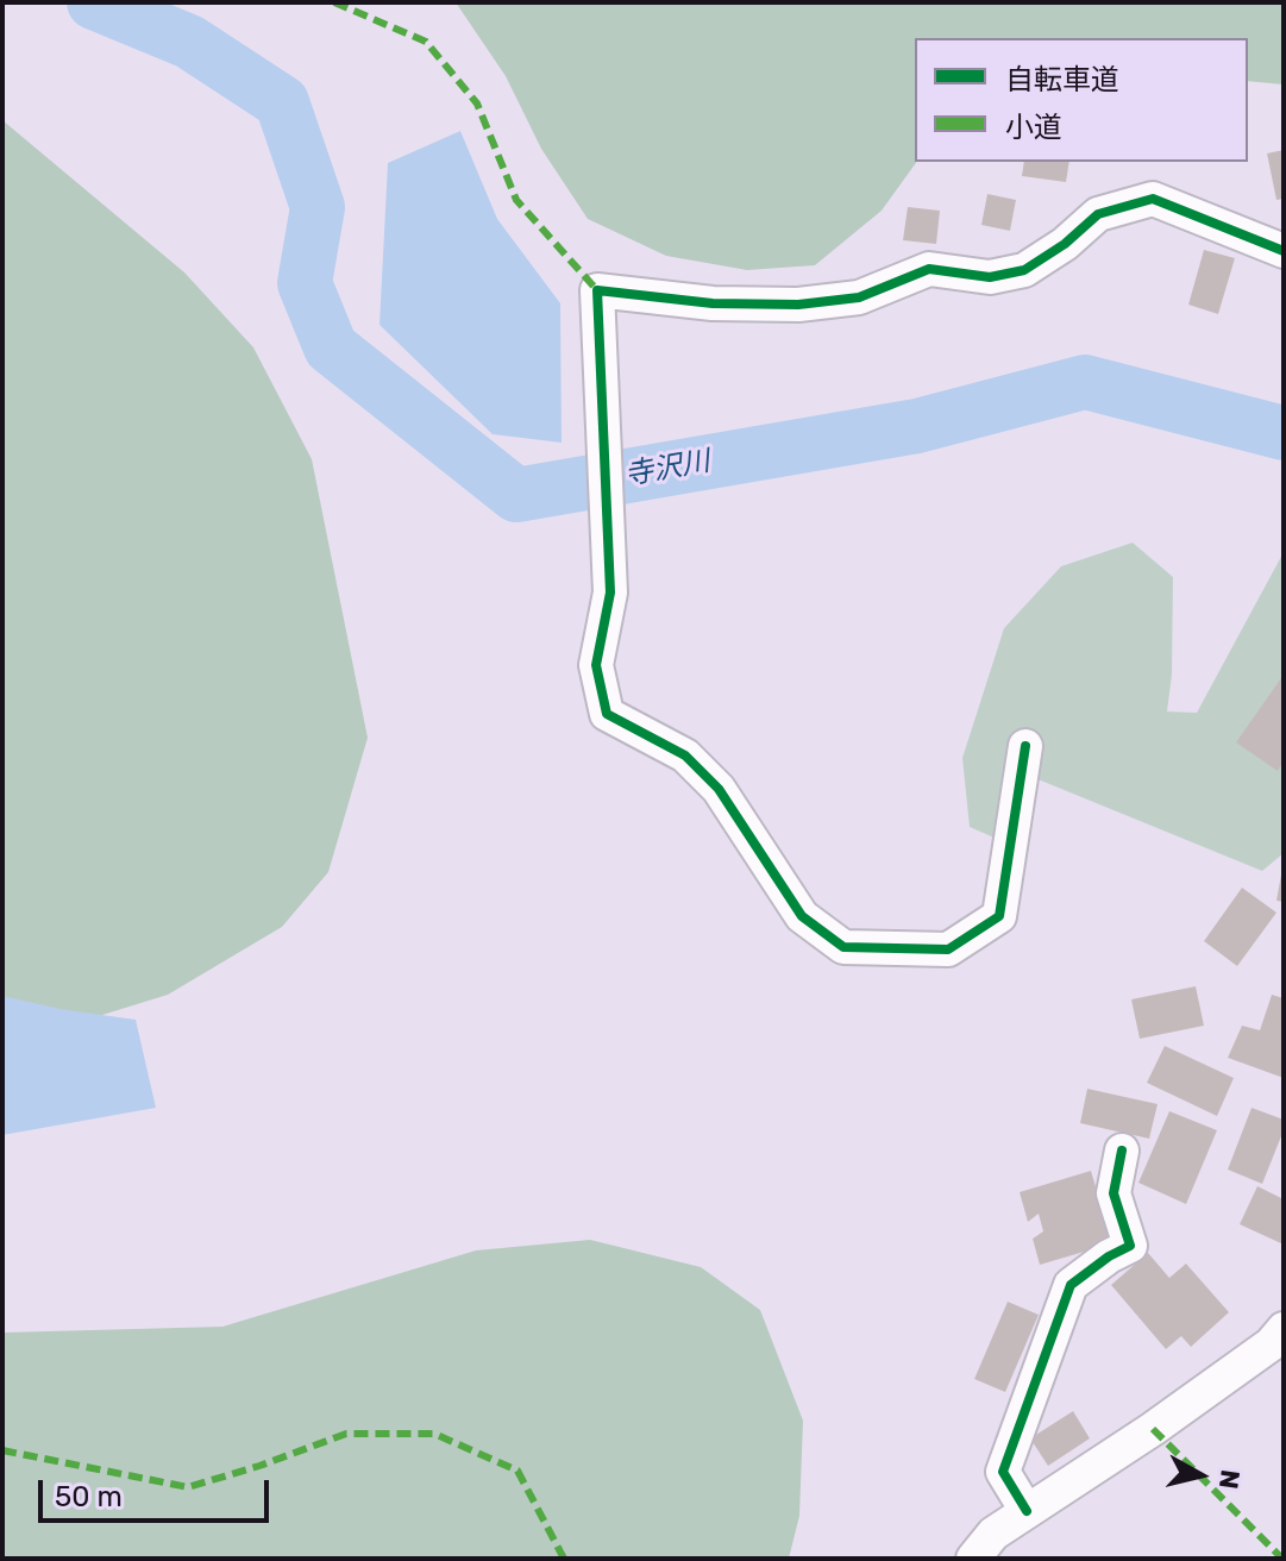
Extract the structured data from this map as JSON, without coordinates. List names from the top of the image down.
{
  "water": ["寺沢川"],
  "legend": ["自転車道", "小道"],
  "scale_bar": "50 m",
  "north": "right"
}
